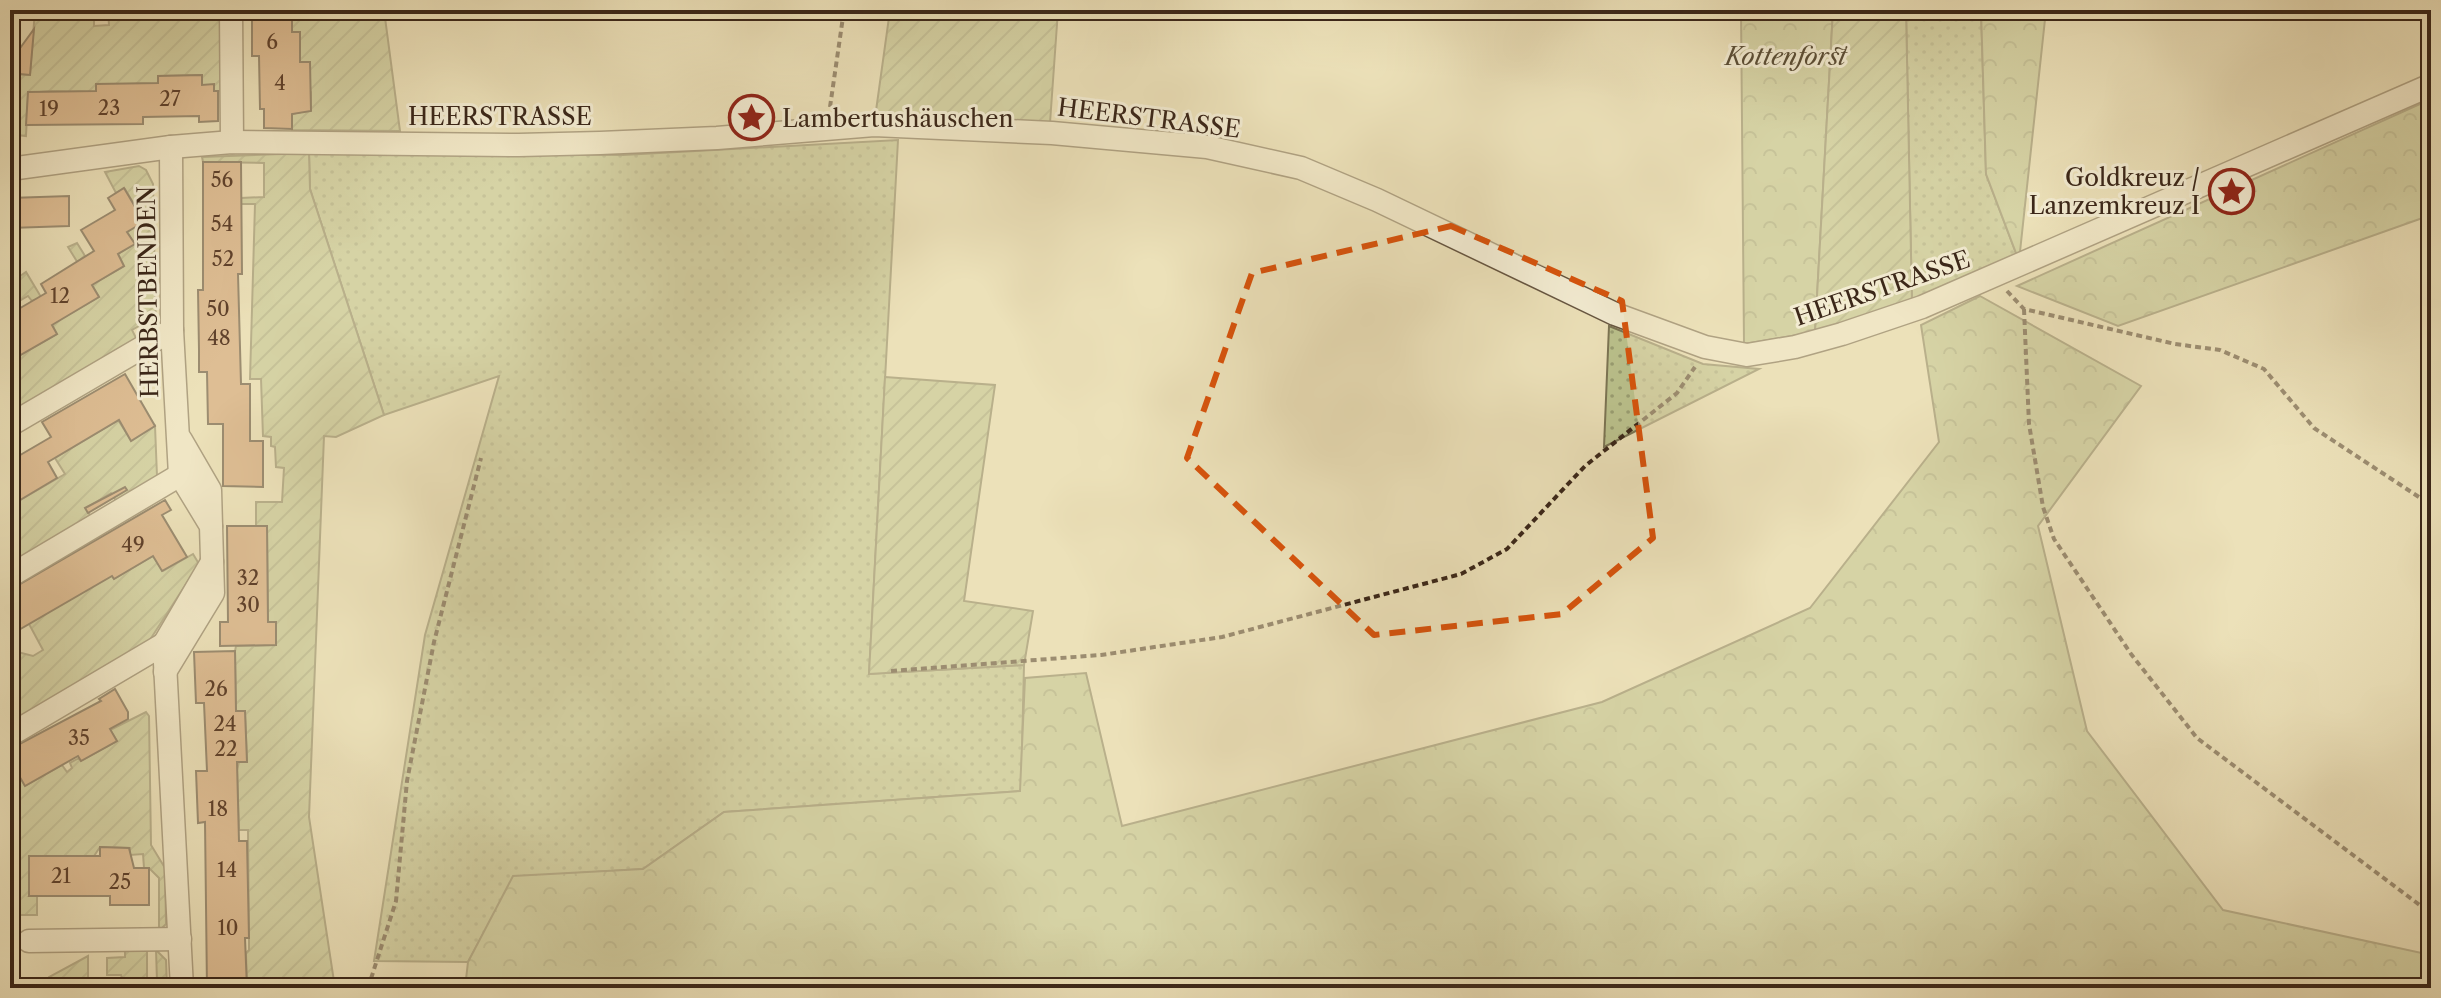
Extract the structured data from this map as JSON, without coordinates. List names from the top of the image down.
{
  "streets": {
    "street": ["HEERSTRASSE", "HERBSTBENDEN"]
  },
  "crossings": [
    ["HEERSTRASSE", "HERBSTBENDEN"]
  ],
  "parks": ["Kottenforst"],
  "places": {
    "place": ["Lambertushäuschen", "Goldkreuz / Lanzemkreuz I"]
  },
  "house_numbers": [
    "6",
    "4",
    "27",
    "23",
    "19",
    "56",
    "54",
    "52",
    "12",
    "50",
    "48",
    "49",
    "32",
    "30",
    "26",
    "24",
    "35",
    "22",
    "18",
    "14",
    "21",
    "25",
    "10"
  ]
}
